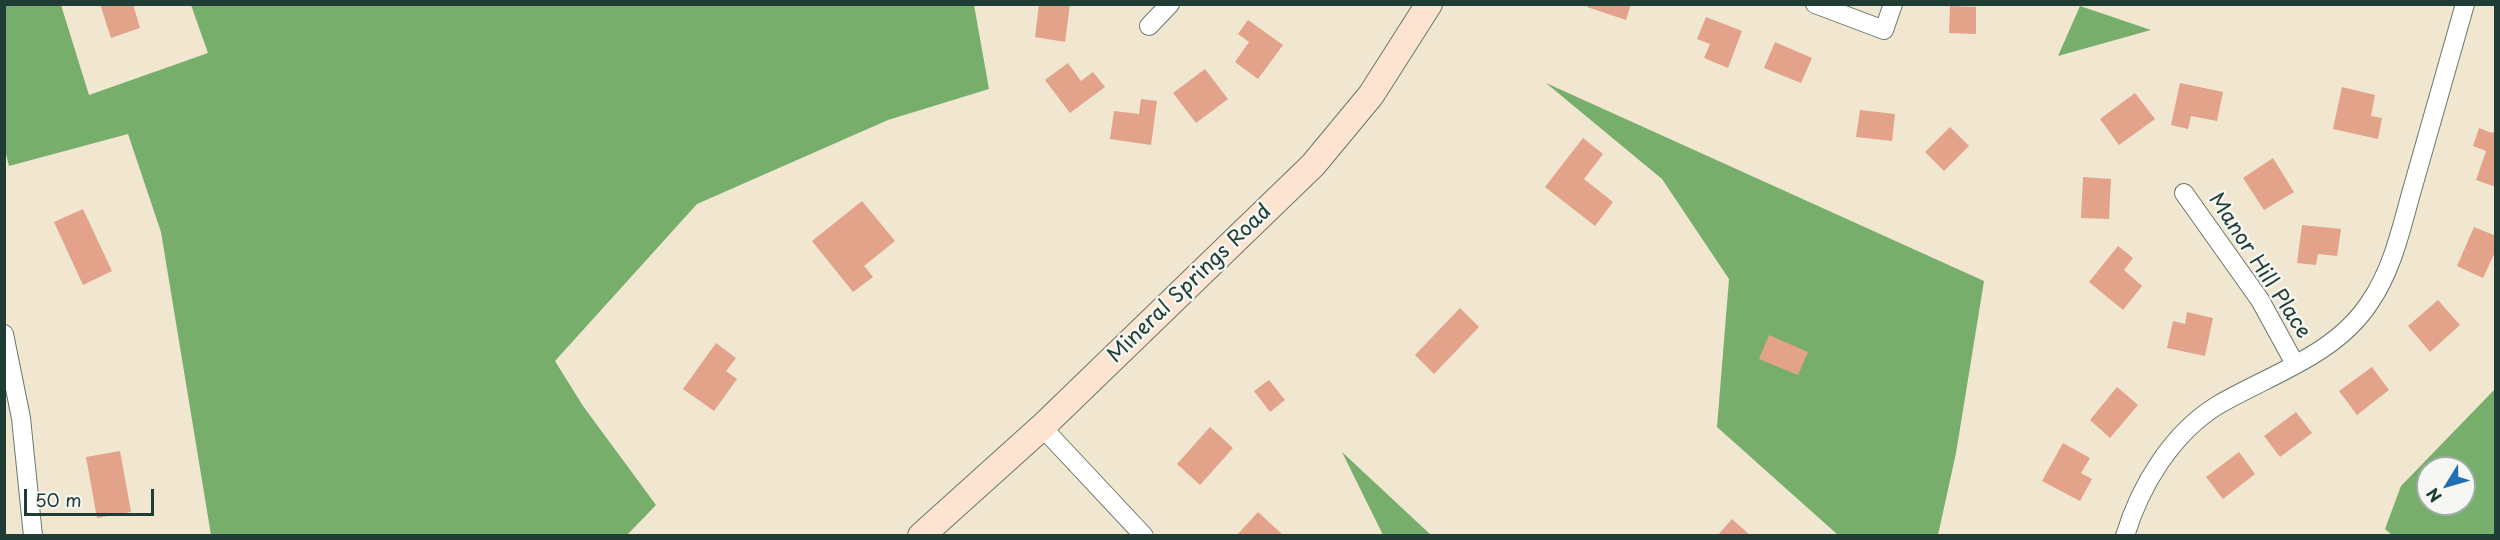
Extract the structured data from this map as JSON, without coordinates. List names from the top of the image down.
{
  "streets": {
    "street": ["Manor Hill Place", "Mineral Springs Road"]
  },
  "scale_bar": "50 m",
  "north": "bottom left"
}
